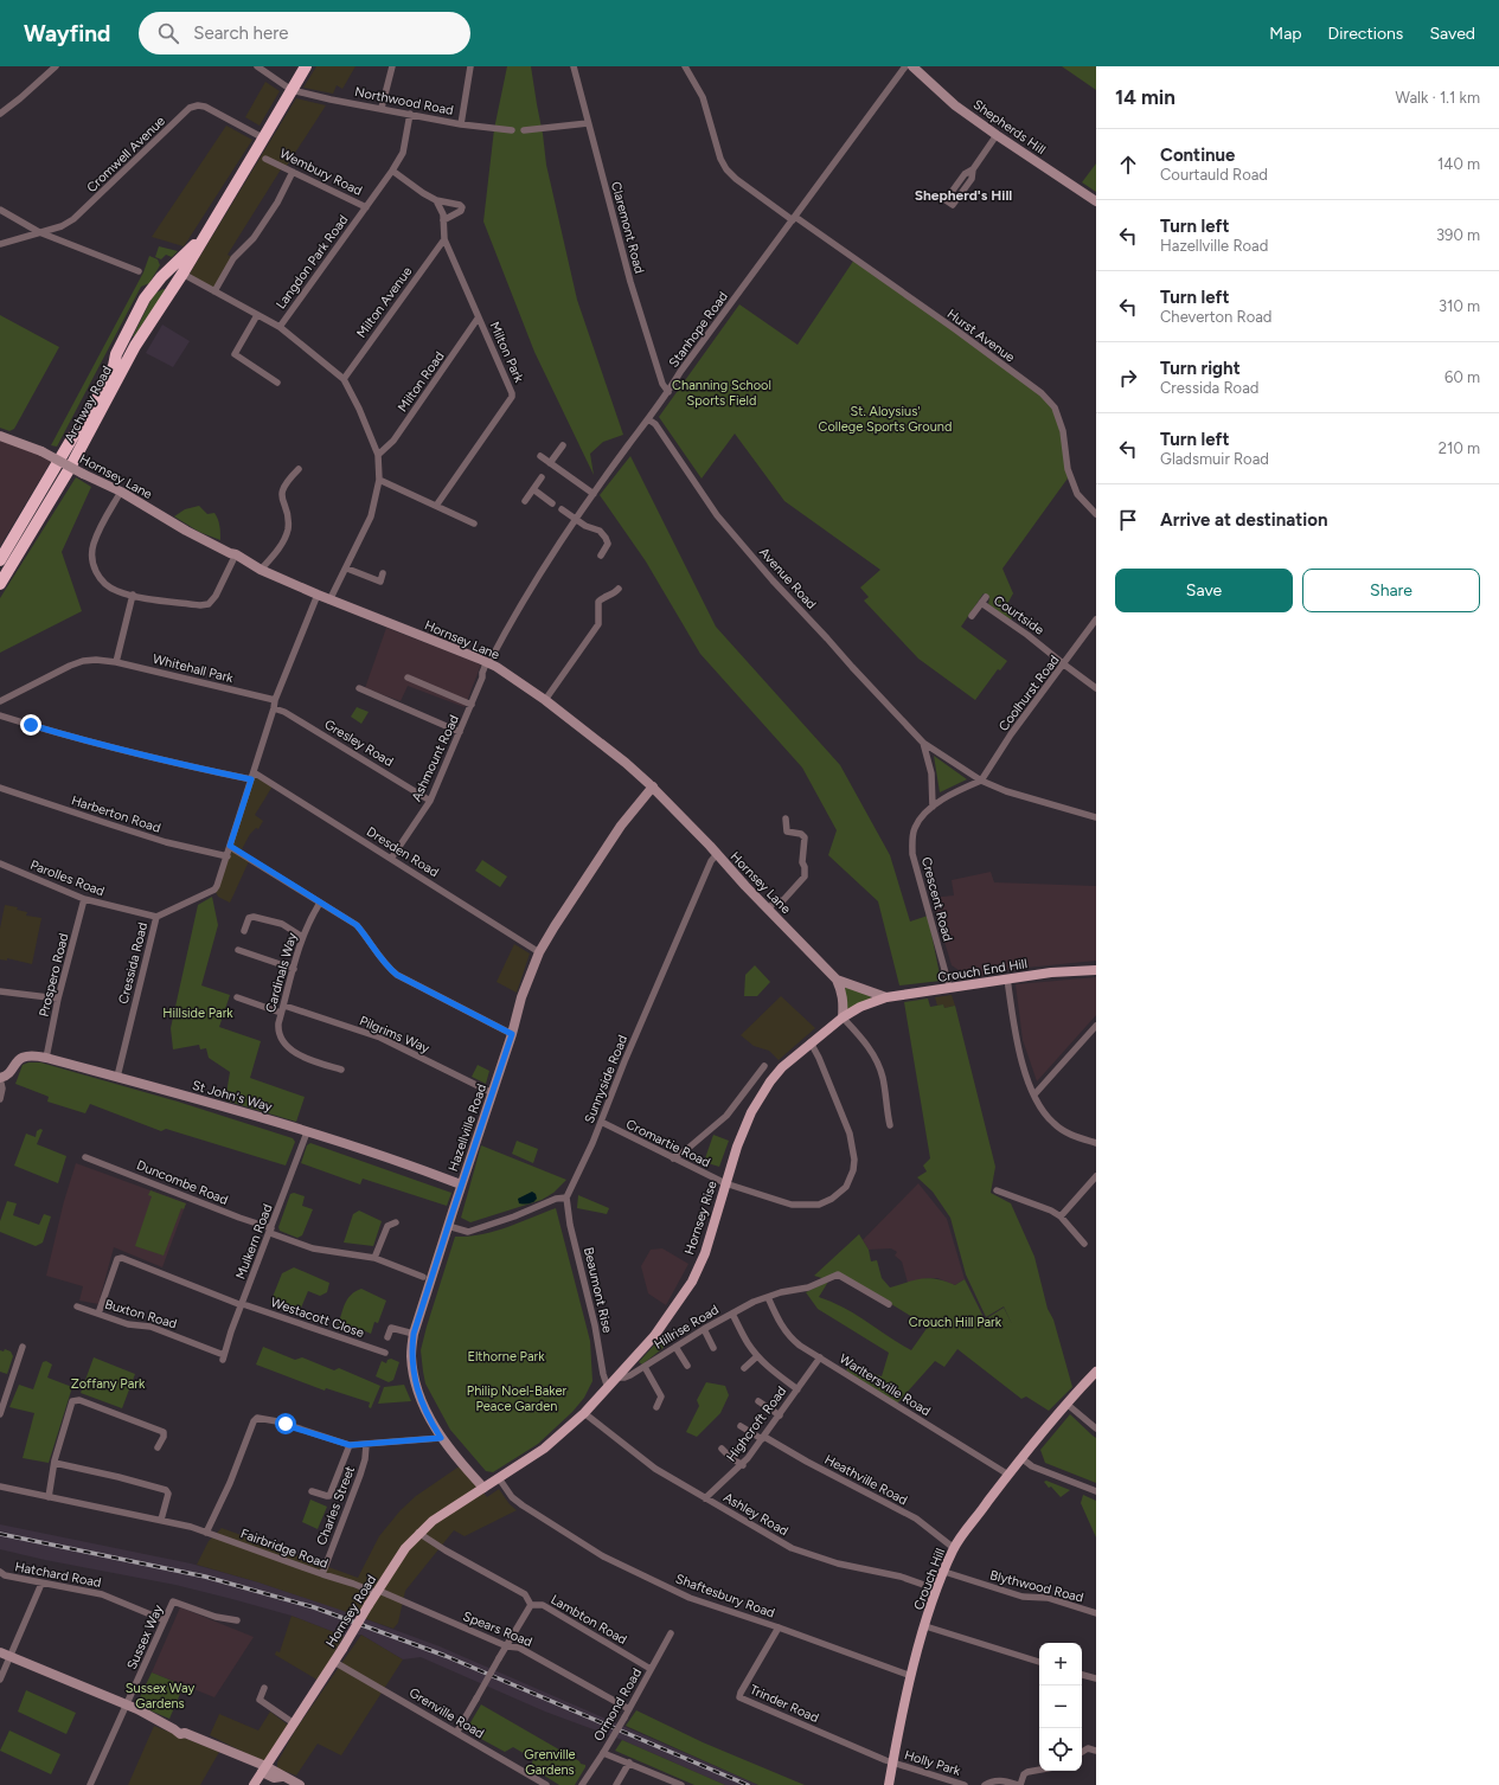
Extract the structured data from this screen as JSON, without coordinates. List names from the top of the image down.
{
  "streets": {
    "highway": ["Archway Road"],
    "main road": [
      "Crouch End Hill",
      "Hornsey Rise",
      "Crouch Hill",
      "Hornsey Road"
    ],
    "street": [
      "Northwood Road",
      "Shepherds Hill",
      "Cromwell Avenue",
      "Wembury Road",
      "Claremont Road",
      "Langdon Park Road",
      "Milton Avenue",
      "Stanhope Road",
      "Hurst Avenue",
      "Milton Park",
      "Milton Road",
      "Hornsey Lane",
      "Avenue Road",
      "Courtside",
      "Whitehall Park",
      "Coolhurst Road",
      "Gresley Road",
      "Ashmount Road",
      "Harberton Road",
      "Dresden Road",
      "Parolles Road",
      "Crescent Road",
      "Cressida Road",
      "Cardinals Way",
      "Prospero Road",
      "Pilgrims Way",
      "Sunnyside Road",
      "St John's Way",
      "Hazellville Road",
      "Cromartie Road",
      "Duncombe Road",
      "Mulkern Road",
      "Beaumont Rise",
      "Buxton Road",
      "Westacott Close",
      "Hillrise Road",
      "Warltersville Road",
      "Highcroft Road",
      "Heathville Road",
      "Charles Street",
      "Ashley Road",
      "Fairbridge Road",
      "Hatchard Road",
      "Blythwood Road",
      "Shaftesbury Road",
      "Lambton Road",
      "Spears Road",
      "Sussex Way",
      "Trinder Road",
      "Ormond Road",
      "Grenville Road",
      "Holly Park"
    ]
  },
  "crossings": [
    ["Northwood Road", "Langdon Park Road"],
    ["Northwood Road", "Archway Road"],
    ["Cromwell Avenue", "Archway Road"],
    ["Wembury Road", "Langdon Park Road"],
    ["Claremont Road", "Stanhope Road"],
    ["Langdon Park Road", "Archway Road"],
    ["Milton Avenue", "Milton Park"],
    ["Stanhope Road", "Hurst Avenue"],
    ["Stanhope Road", "Hornsey Lane"],
    ["Stanhope Road", "Avenue Road"],
    ["Stanhope Road", "Ashmount Road"],
    ["Milton Park", "Milton Road"],
    ["Hornsey Lane", "Ashmount Road"],
    ["Hornsey Lane", "Crouch End Hill"],
    ["Hornsey Lane", "Sunnyside Road"],
    ["Hornsey Lane", "Hazellville Road"],
    ["Hornsey Lane", "Hornsey Rise"],
    ["Avenue Road", "Coolhurst Road"],
    ["Avenue Road", "Crescent Road"],
    ["Courtside", "Coolhurst Road"],
    ["Whitehall Park", "Cressida Road"],
    ["Coolhurst Road", "Crescent Road"],
    ["Gresley Road", "Ashmount Road"],
    ["Gresley Road", "Cressida Road"],
    ["Ashmount Road", "Dresden Road"],
    ["Harberton Road", "Cressida Road"],
    ["Dresden Road", "Cressida Road"],
    ["Dresden Road", "Hazellville Road"],
    ["Parolles Road", "Cressida Road"],
    ["Parolles Road", "Prospero Road"],
    ["Cressida Road", "St John's Way"],
    ["Crouch End Hill", "Hornsey Rise"],
    ["Cardinals Way", "Pilgrims Way"],
    ["Prospero Road", "St John's Way"],
    ["Pilgrims Way", "Hazellville Road"],
    ["Sunnyside Road", "Cromartie Road"],
    ["Sunnyside Road", "Beaumont Rise"],
    ["St John's Way", "Hazellville Road"],
    ["St John's Way", "Mulkern Road"],
    ["Hazellville Road", "Hornsey Road"],
    ["Cromartie Road", "Hornsey Rise"],
    ["Duncombe Road", "Mulkern Road"],
    ["Hornsey Rise", "Beaumont Rise"],
    ["Hornsey Rise", "Hillrise Road"],
    ["Hornsey Rise", "Ashley Road"],
    ["Hornsey Rise", "Shaftesbury Road"],
    ["Hornsey Rise", "Hornsey Road"],
    ["Mulkern Road", "Buxton Road"],
    ["Mulkern Road", "Westacott Close"],
    ["Buxton Road", "Westacott Close"],
    ["Hillrise Road", "Warltersville Road"],
    ["Warltersville Road", "Highcroft Road"],
    ["Warltersville Road", "Crouch Hill"],
    ["Highcroft Road", "Heathville Road"],
    ["Highcroft Road", "Ashley Road"],
    ["Heathville Road", "Crouch Hill"],
    ["Charles Street", "Fairbridge Road"],
    ["Ashley Road", "Crouch Hill"],
    ["Fairbridge Road", "Hornsey Road"],
    ["Fairbridge Road", "Spears Road"],
    ["Hatchard Road", "Sussex Way"],
    ["Crouch Hill", "Blythwood Road"],
    ["Crouch Hill", "Shaftesbury Road"],
    ["Crouch Hill", "Trinder Road"],
    ["Crouch Hill", "Holly Park"],
    ["Shaftesbury Road", "Hornsey Road"],
    ["Shaftesbury Road", "Trinder Road"],
    ["Hornsey Road", "Lambton Road"],
    ["Hornsey Road", "Spears Road"],
    ["Hornsey Road", "Grenville Road"],
    ["Lambton Road", "Ormond Road"],
    ["Spears Road", "Ormond Road"],
    ["Trinder Road", "Holly Park"]
  ],
  "districts": ["Shepherd's Hill"],
  "parks": [
    "Channing School Sports Field",
    "St. Aloysius' College Sports Ground",
    "Hillside Park",
    "Crouch Hill Park",
    "Elthorne Park",
    "Zoffany Park",
    "Philip Noel-Baker Peace Garden",
    "Sussex Way Gardens",
    "Grenville Gardens"
  ],
  "page": {
    "header": "Wayfind",
    "search": "Search here",
    "nav": ["Map", "Directions", "Saved"],
    "heading": ["14 min", "Walk · 1.1 km"],
    "list": [
      ["Continue", "Courtauld Road", "140 m"],
      ["Turn left", "Hazellville Road", "390 m"],
      ["Turn left", "Cheverton Road", "310 m"],
      ["Turn right", "Cressida Road", "60 m"],
      ["Turn left", "Gladsmuir Road", "210 m"],
      "Arrive at destination"
    ],
    "buttons": ["Save", "Share"],
    "map_buttons": ["+", "−"]
  }
}
